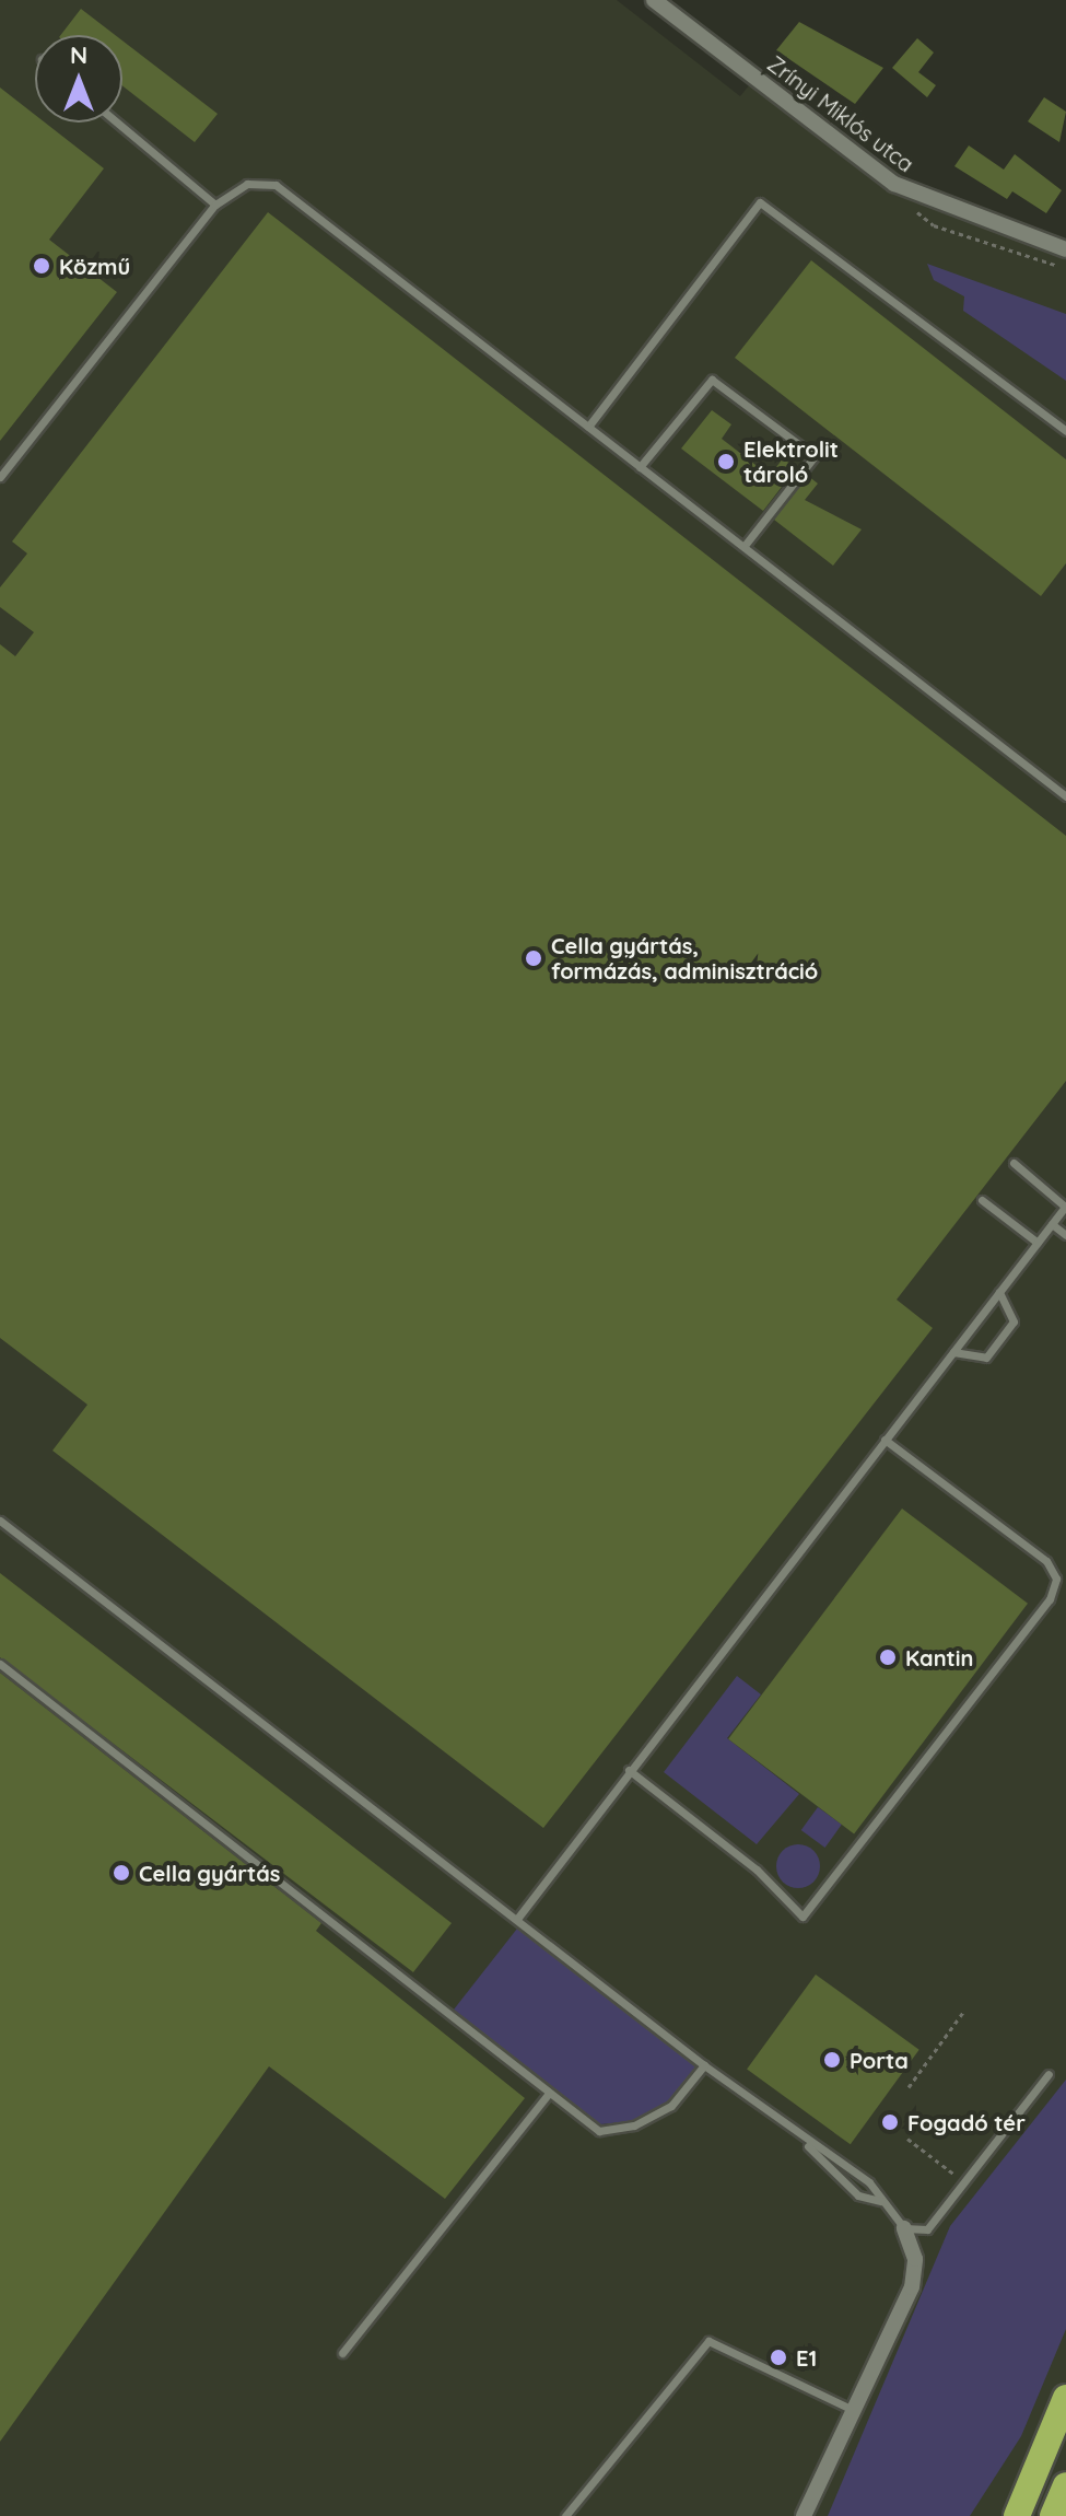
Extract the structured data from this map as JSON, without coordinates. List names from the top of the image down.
{
  "streets": {
    "street": ["Zrínyi Miklós utca"]
  },
  "places": [
    "Közmű",
    "Elektrolit tároló",
    "Cella gyártás, formázás, adminisztráció",
    "Kantin",
    "Cella gyártás",
    "Porta",
    "Fogadó tér",
    "E1"
  ],
  "north": "top"
}
